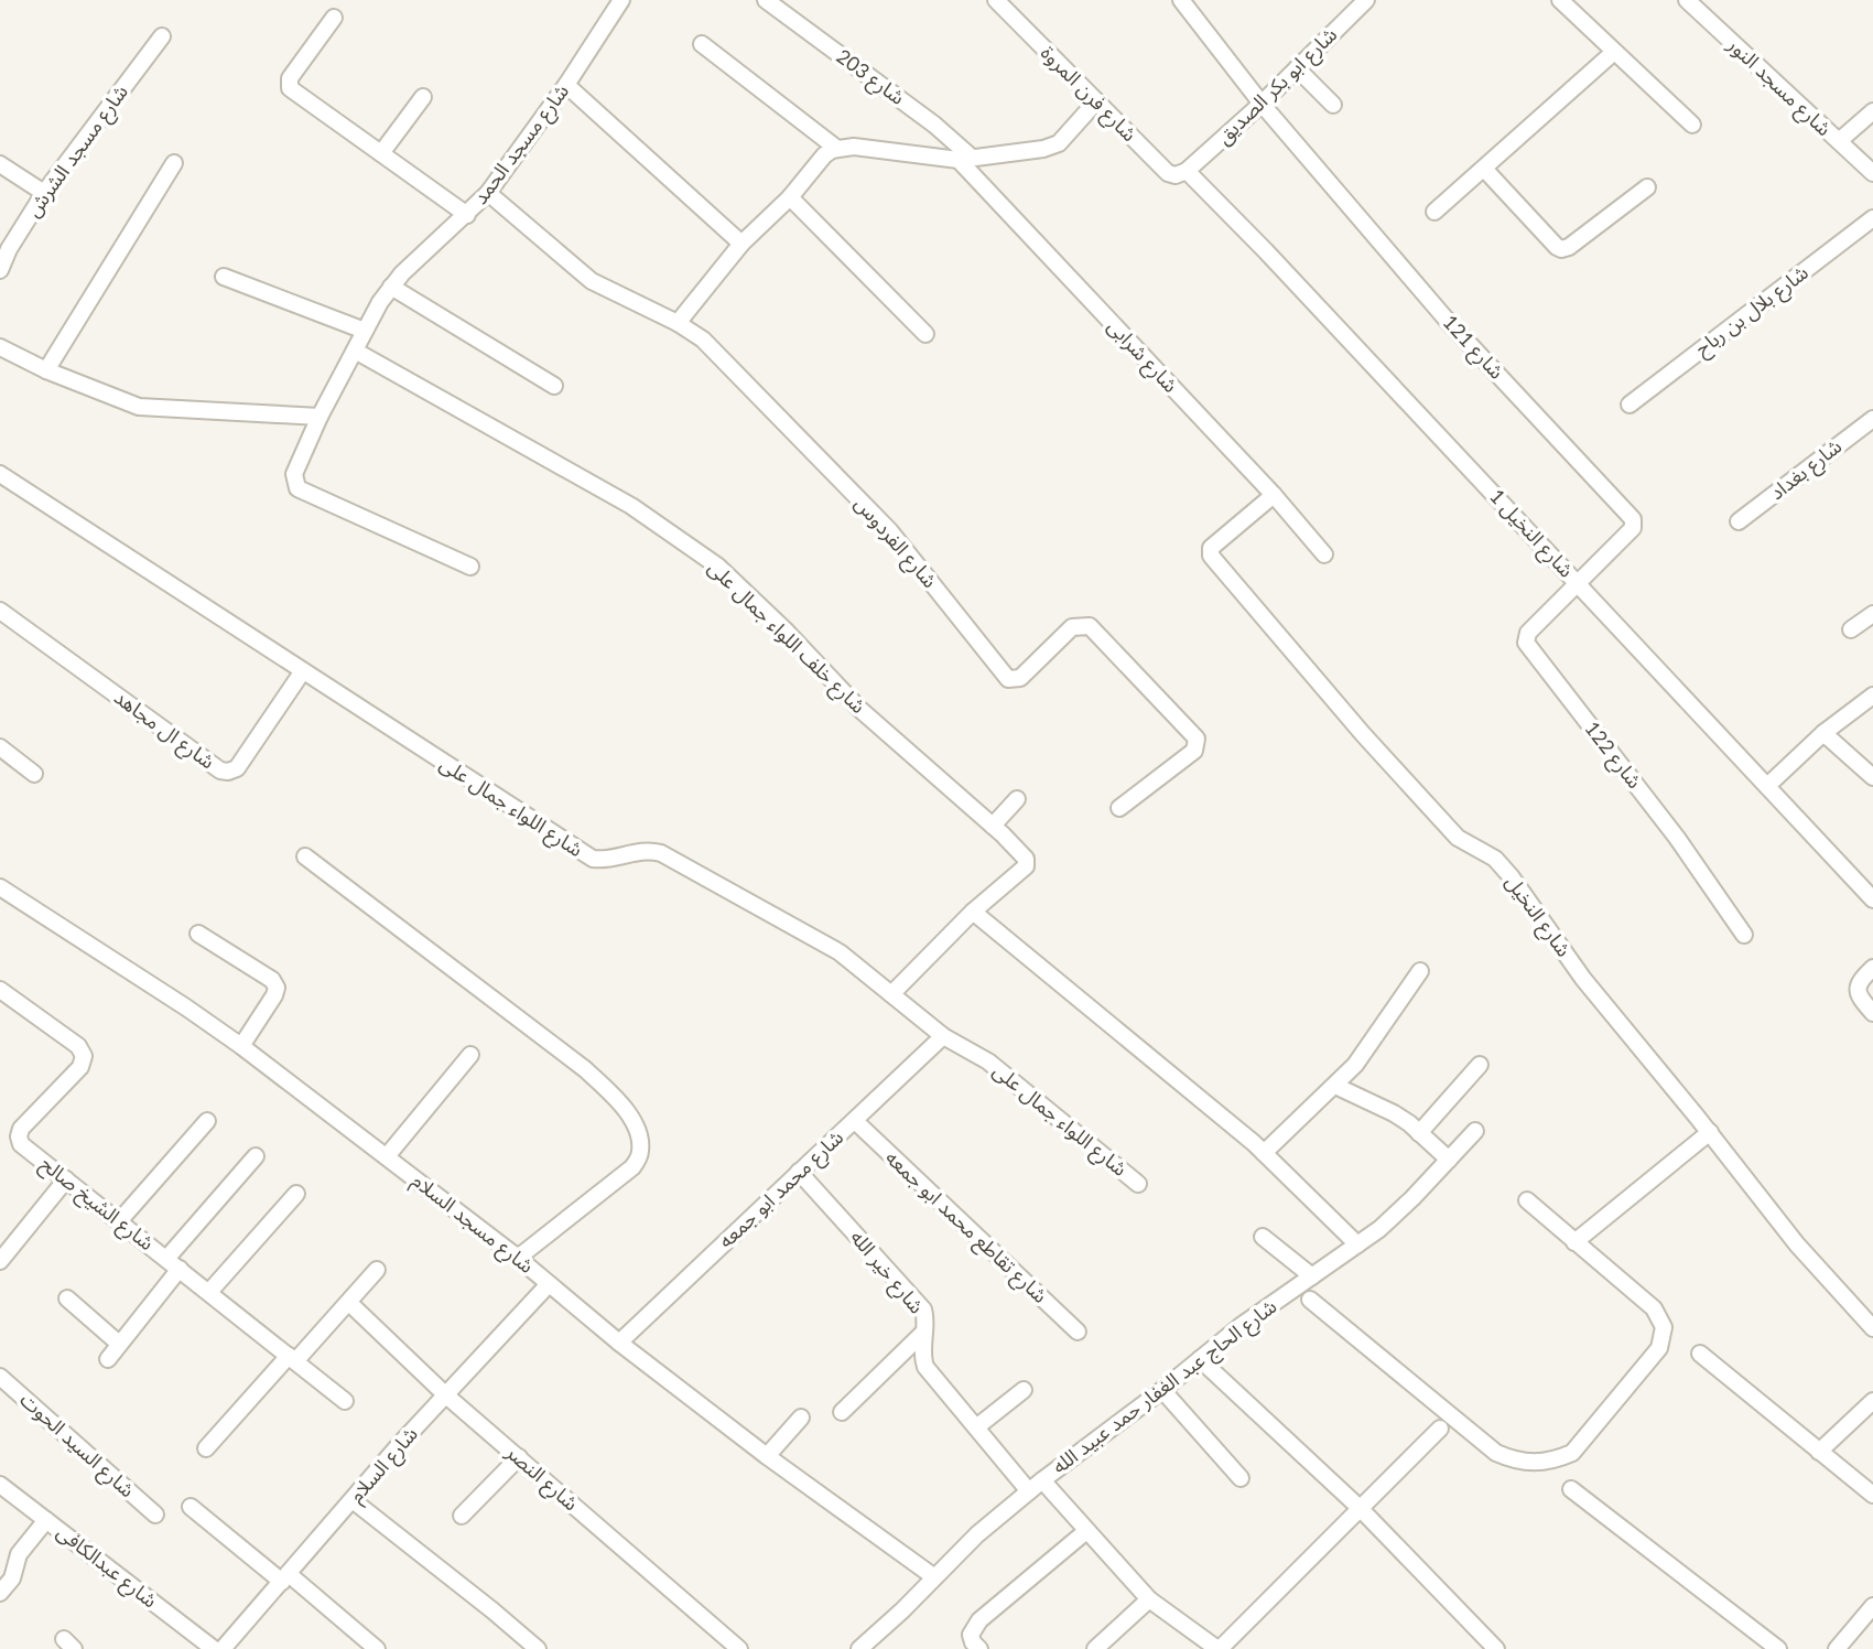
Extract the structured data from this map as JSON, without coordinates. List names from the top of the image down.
{
  "streets": {
    "street": [
      "شارع 203",
      "شارع ابو بكر الصديق",
      "شارع مسجد النور",
      "شارع فرن المروة",
      "شارع مسجد الحمد",
      "شارع مسجد الشرش",
      "شارع بلال بن رباح",
      "شارع 121",
      "شارع شرابى",
      "شارع بغداد",
      "شارع النخيل 1",
      "شارع الفردوس",
      "شارع خلف اللواء جمال على",
      "شارع ال مجاهد",
      "شارع 122",
      "شارع اللواء جمال على",
      "شارع النخيل",
      "شارع محمد ابو جمعه",
      "شارع الشيخ صالح",
      "شارع مسجد السلام",
      "شارع تقاطع محمد ابو جمعه",
      "شارع خير الله",
      "شارع الحاج عبد الغفار حمد عبيد الله",
      "شارع السيد الحوت",
      "شارع السلام",
      "شارع النصر",
      "شارع عبدالكافى"
    ]
  },
  "crossings": [
    ["شارع 203", "شارع شرابى"],
    ["شارع ابو بكر الصديق", "شارع فرن المروة"],
    ["شارع ابو بكر الصديق", "شارع 121"],
    ["شارع ابو بكر الصديق", "شارع النخيل 1"],
    ["شارع فرن المروة", "شارع النخيل 1"],
    ["شارع مسجد الحمد", "شارع الفردوس"],
    ["شارع مسجد الحمد", "شارع خلف اللواء جمال على"],
    ["شارع 121", "شارع النخيل 1"],
    ["شارع 121", "شارع 122"],
    ["شارع شرابى", "شارع النخيل"],
    ["شارع النخيل 1", "شارع 122"],
    ["شارع خلف اللواء جمال على", "شارع اللواء جمال على"],
    ["شارع ال مجاهد", "شارع اللواء جمال على"],
    ["شارع اللواء جمال على", "شارع محمد ابو جمعه"],
    ["شارع محمد ابو جمعه", "شارع مسجد السلام"],
    ["شارع محمد ابو جمعه", "شارع تقاطع محمد ابو جمعه"],
    ["شارع محمد ابو جمعه", "شارع خير الله"],
    ["شارع مسجد السلام", "شارع الحاج عبد الغفار حمد عبيد الله"],
    ["شارع مسجد السلام", "شارع السلام"],
    ["شارع خير الله", "شارع الحاج عبد الغفار حمد عبيد الله"],
    ["شارع السلام", "شارع النصر"]
  ]
}
